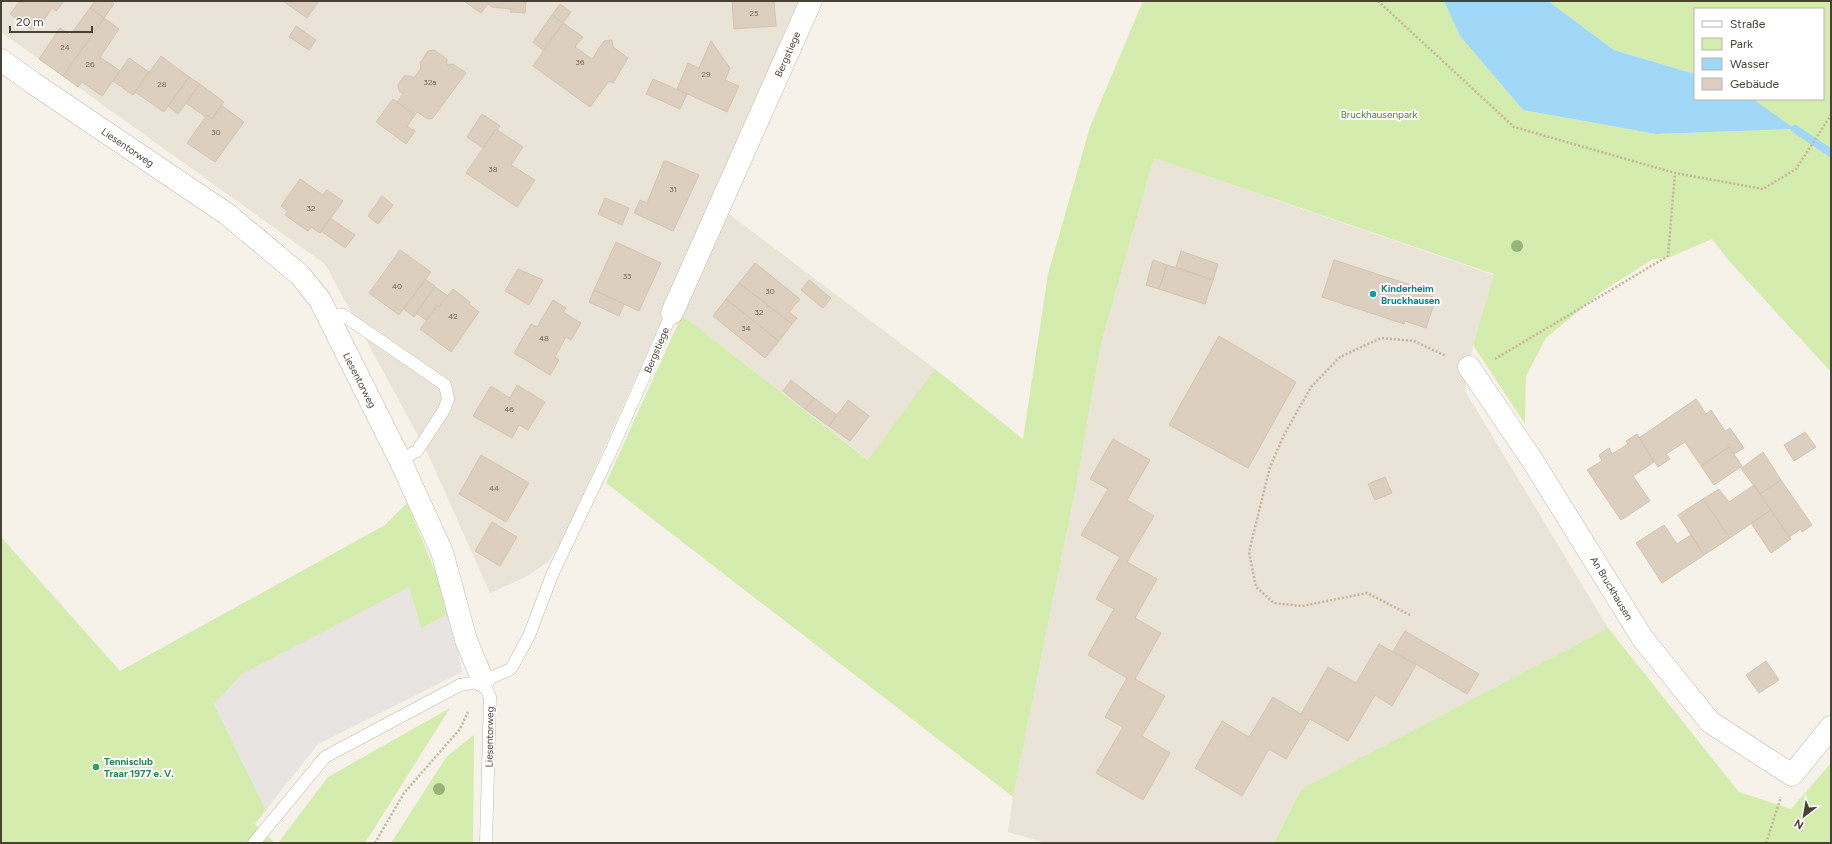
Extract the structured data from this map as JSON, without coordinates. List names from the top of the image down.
{
  "streets": {
    "street": ["Bergstiege", "Liesentorweg", "An Bruckhausen"]
  },
  "crossings": [
    ["Bergstiege", "Liesentorweg"]
  ],
  "parks": ["Bruckhausenpark"],
  "places": ["Kinderheim Bruckhausen", "Tennisclub Traar 1977 e. V."],
  "house_numbers": [
    "25",
    "24",
    "36",
    "26",
    "29",
    "32a",
    "28",
    "30",
    "38",
    "31",
    "32",
    "33",
    "40",
    "30",
    "32",
    "42",
    "34",
    "48",
    "46",
    "44"
  ],
  "legend": [
    "Straße",
    "Park",
    "Wasser",
    "Gebäude"
  ],
  "scale_bar": "20 m",
  "north": "bottom left"
}
